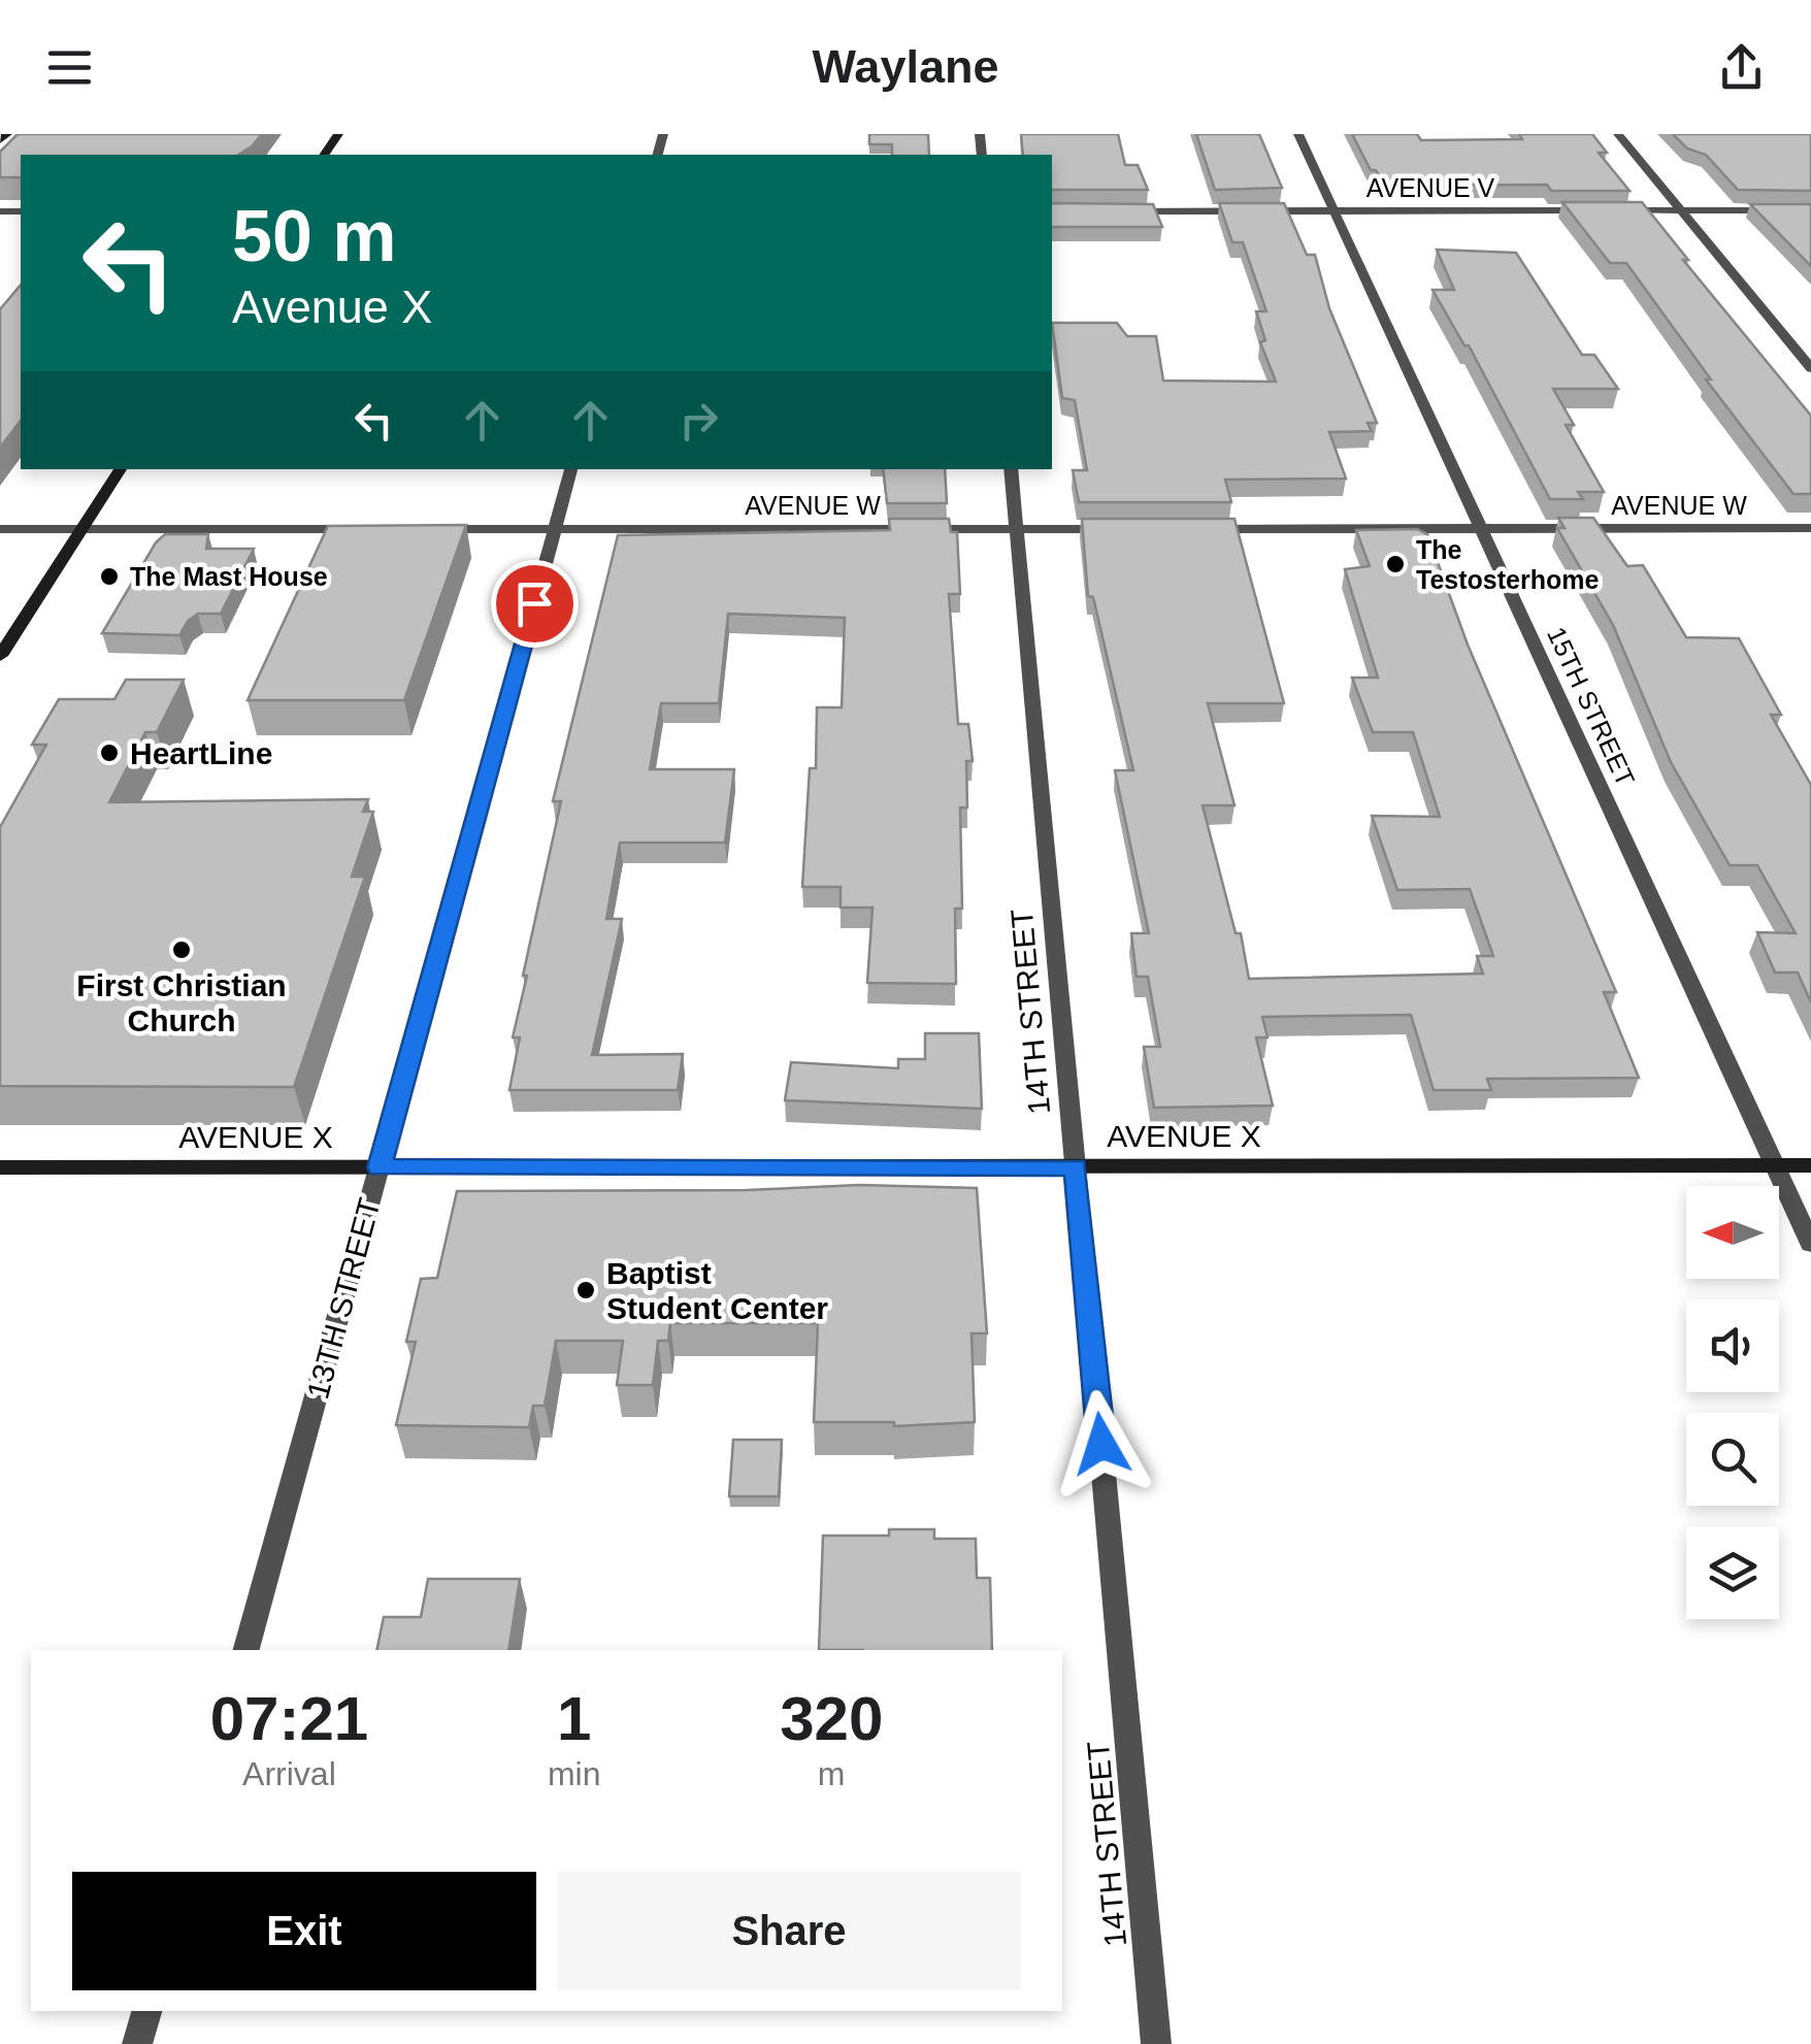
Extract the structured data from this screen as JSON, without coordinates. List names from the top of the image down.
{
  "streets": {
    "street": [
      "AVENUE V",
      "AVENUE W",
      "15TH STREET",
      "14TH STREET",
      "AVENUE X",
      "13TH STREET"
    ]
  },
  "crossings": [
    ["AVENUE V", "15TH STREET"],
    ["AVENUE W", "15TH STREET"],
    ["AVENUE W", "14TH STREET"],
    ["AVENUE W", "13TH STREET"],
    ["15TH STREET", "AVENUE X"],
    ["14TH STREET", "AVENUE X"],
    ["AVENUE X", "13TH STREET"]
  ],
  "places": [
    "The Testosterhome",
    "The Mast House",
    "HeartLine",
    "First Christian Church",
    "Baptist Student Center"
  ],
  "north": "left",
  "page": {
    "header": "Waylane",
    "turn": ["50 m", "Avenue X"],
    "eta": [
      "07:21",
      "Arrival",
      "1",
      "min",
      "320",
      "m"
    ],
    "buttons": ["Exit", "Share"]
  }
}
